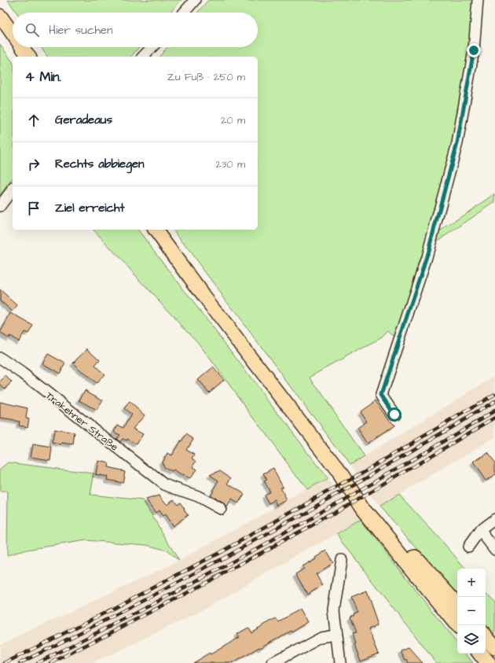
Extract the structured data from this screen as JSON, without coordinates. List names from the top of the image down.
{
  "streets": {
    "street": ["Trakehner Straße"]
  },
  "page": {
    "search": "Hier suchen",
    "heading": ["4 Min.", "Zu Fuß · 250 m"],
    "list": [
      ["Geradeaus", "20 m"],
      ["Rechts abbiegen", "230 m"],
      "Ziel erreicht"
    ],
    "map_buttons": ["+", "−"]
  }
}
